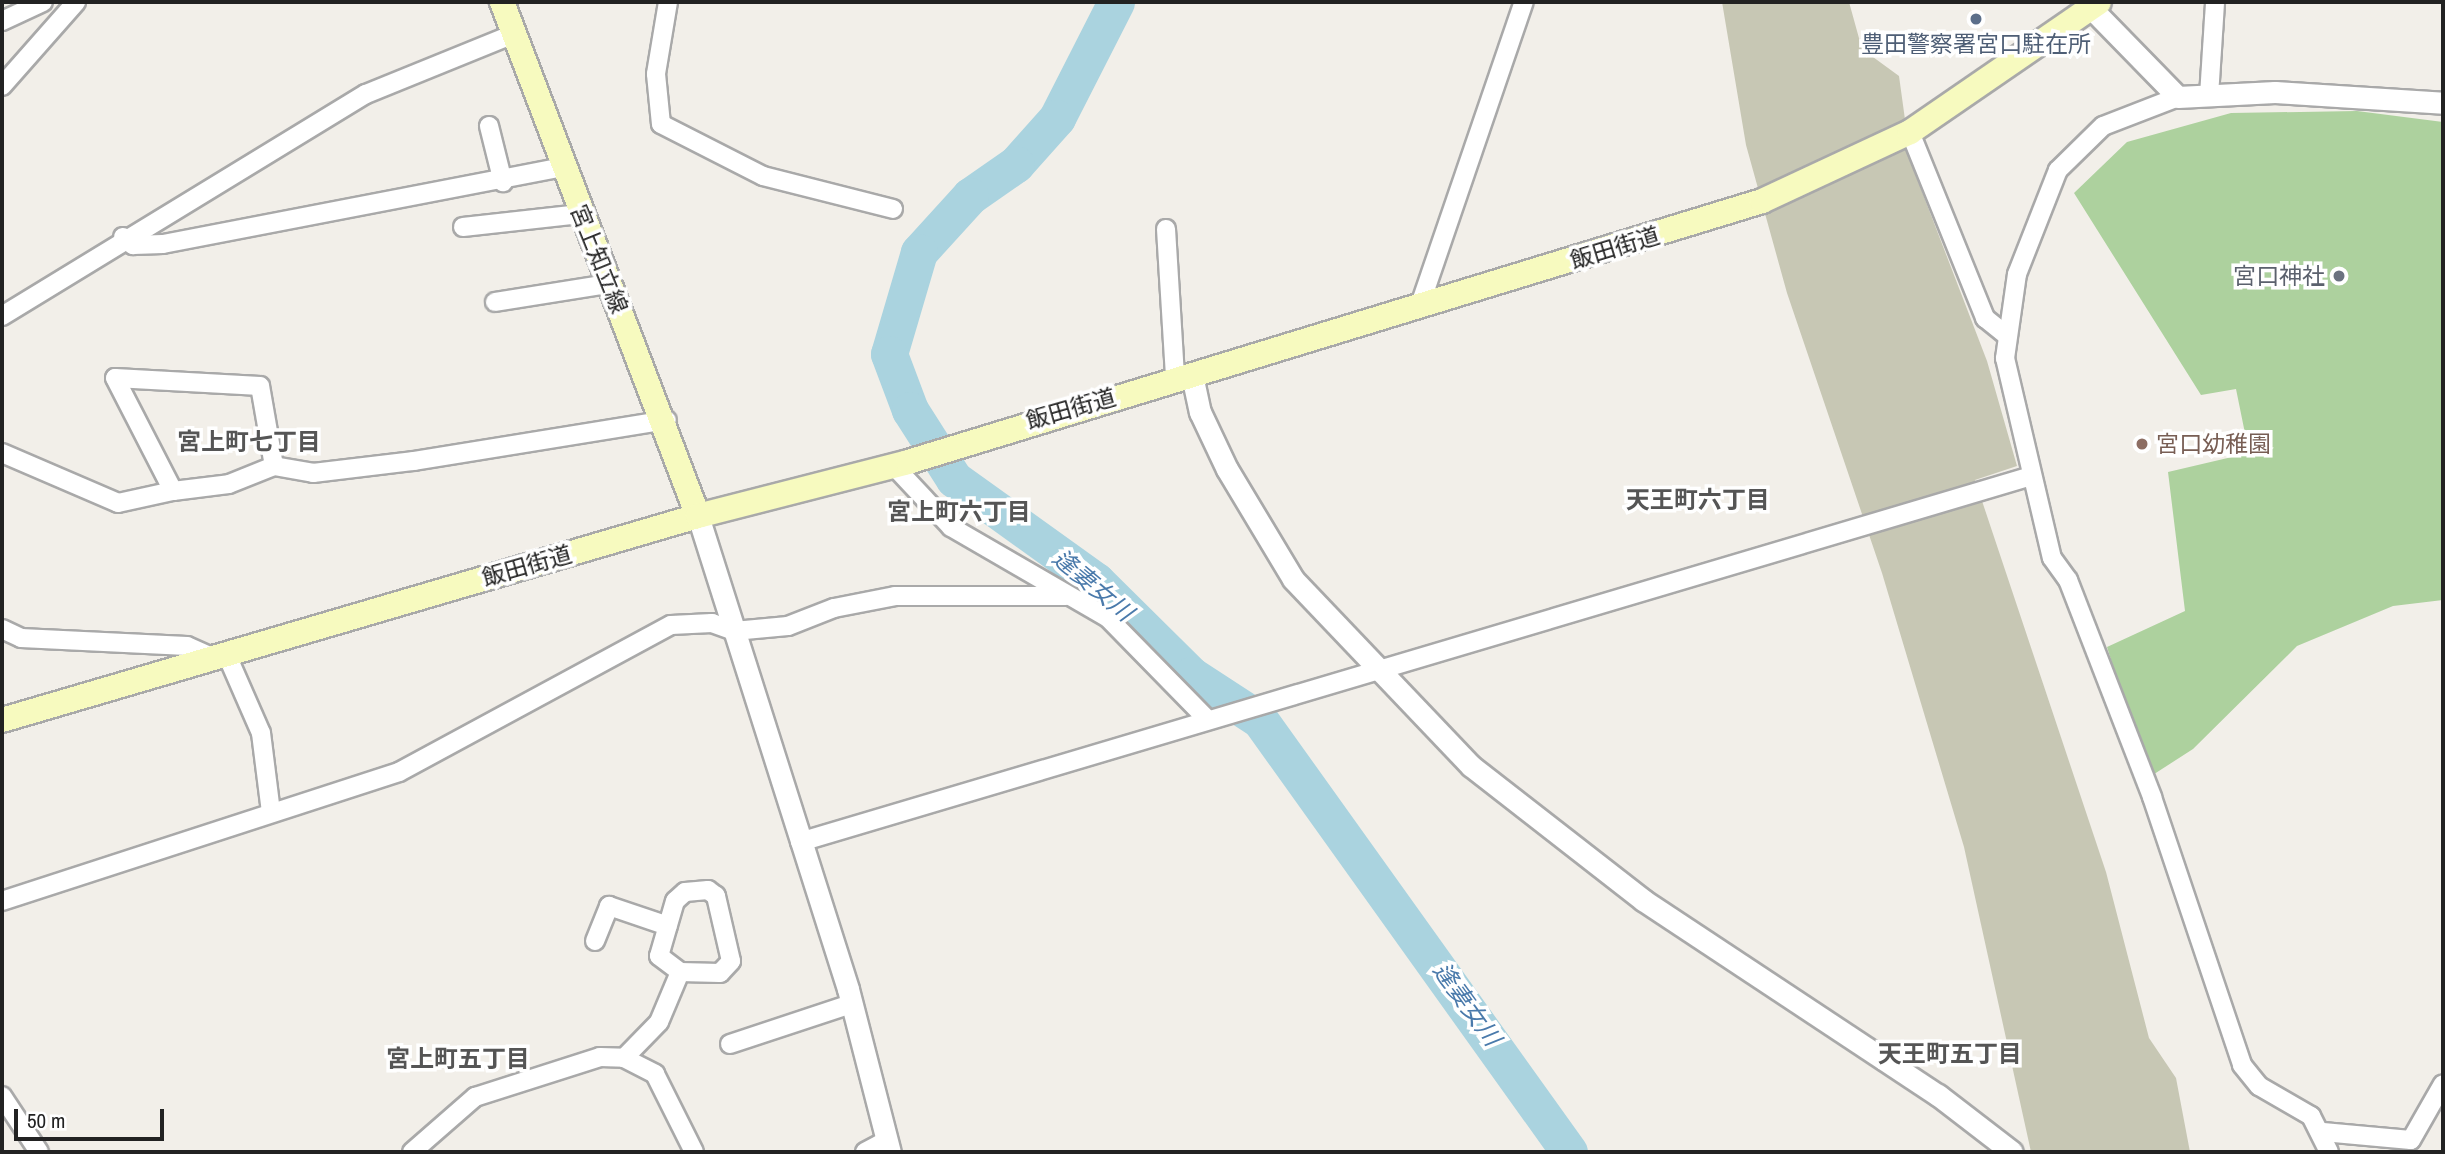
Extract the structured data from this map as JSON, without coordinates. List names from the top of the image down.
{
  "streets": {
    "main road": ["飯田街道", "宮上知立線"]
  },
  "crossings": [
    ["飯田街道", "宮上知立線"]
  ],
  "districts": [
    "宮上町七丁目",
    "天王町六丁目",
    "宮上町六丁目",
    "天王町五丁目",
    "宮上町五丁目"
  ],
  "water": ["逢妻女川"],
  "places": ["豊田警察署宮口駐在所", "宮口神社", "宮口幼稚園"],
  "scale_bar": "50 m"
}
